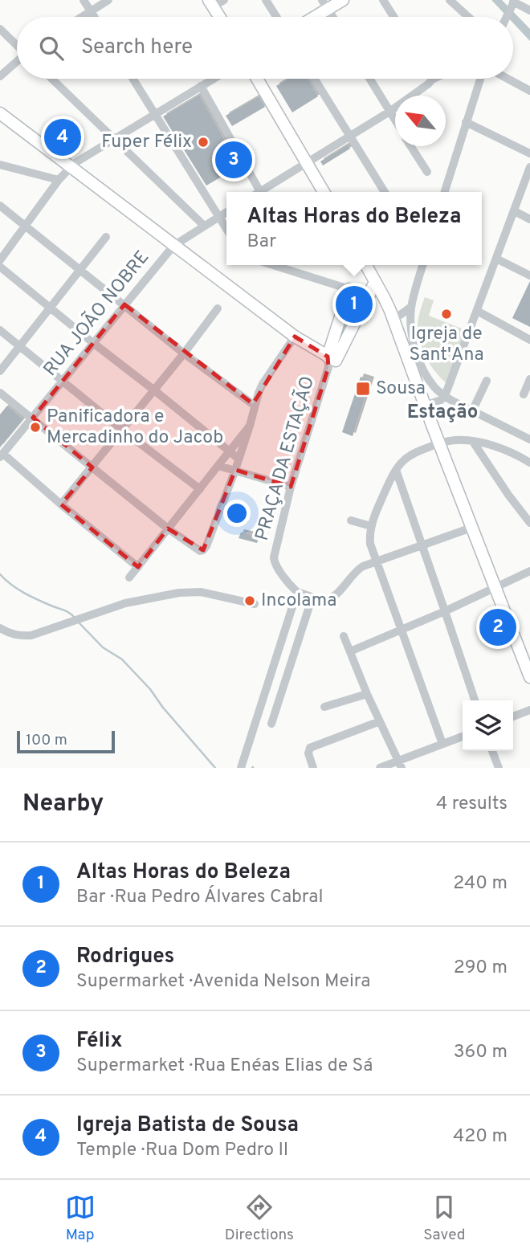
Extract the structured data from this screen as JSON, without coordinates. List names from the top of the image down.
{
  "streets": {
    "street": ["RUA JOÃO NOBRE", "PRAÇA DA ESTAÇÃO"]
  },
  "districts": ["Estação"],
  "places": {
    "other": [
      "Fuper Félix",
      "Igreja de Sant'Ana",
      "Panificadora e Mercadinho do Jacob",
      "Incolama"
    ],
    "transit": ["Sousa"]
  },
  "scale_bar": "100 m",
  "north": "top left",
  "page": {
    "search": "Search here",
    "pins": [
      "4",
      "3",
      "1",
      "2"
    ],
    "popup": ["Altas Horas do Beleza", "Bar"],
    "scale": "100 m",
    "heading": ["Nearby", "4 results"],
    "list": [
      {
        "mark": "1",
        "name": "Altas Horas do Beleza",
        "note": "Bar · Rua Pedro Álvares Cabral",
        "value": "240 m"
      },
      {
        "mark": "2",
        "name": "Rodrigues",
        "note": "Supermarket · Avenida Nelson Meira",
        "value": "290 m"
      },
      {
        "mark": "3",
        "name": "Félix",
        "note": "Supermarket · Rua Enéas Elias de Sá",
        "value": "360 m"
      },
      {
        "mark": "4",
        "name": "Igreja Batista de Sousa",
        "note": "Temple · Rua Dom Pedro II",
        "value": "420 m"
      }
    ],
    "nav": ["Map", "Directions", "Saved"]
  }
}
